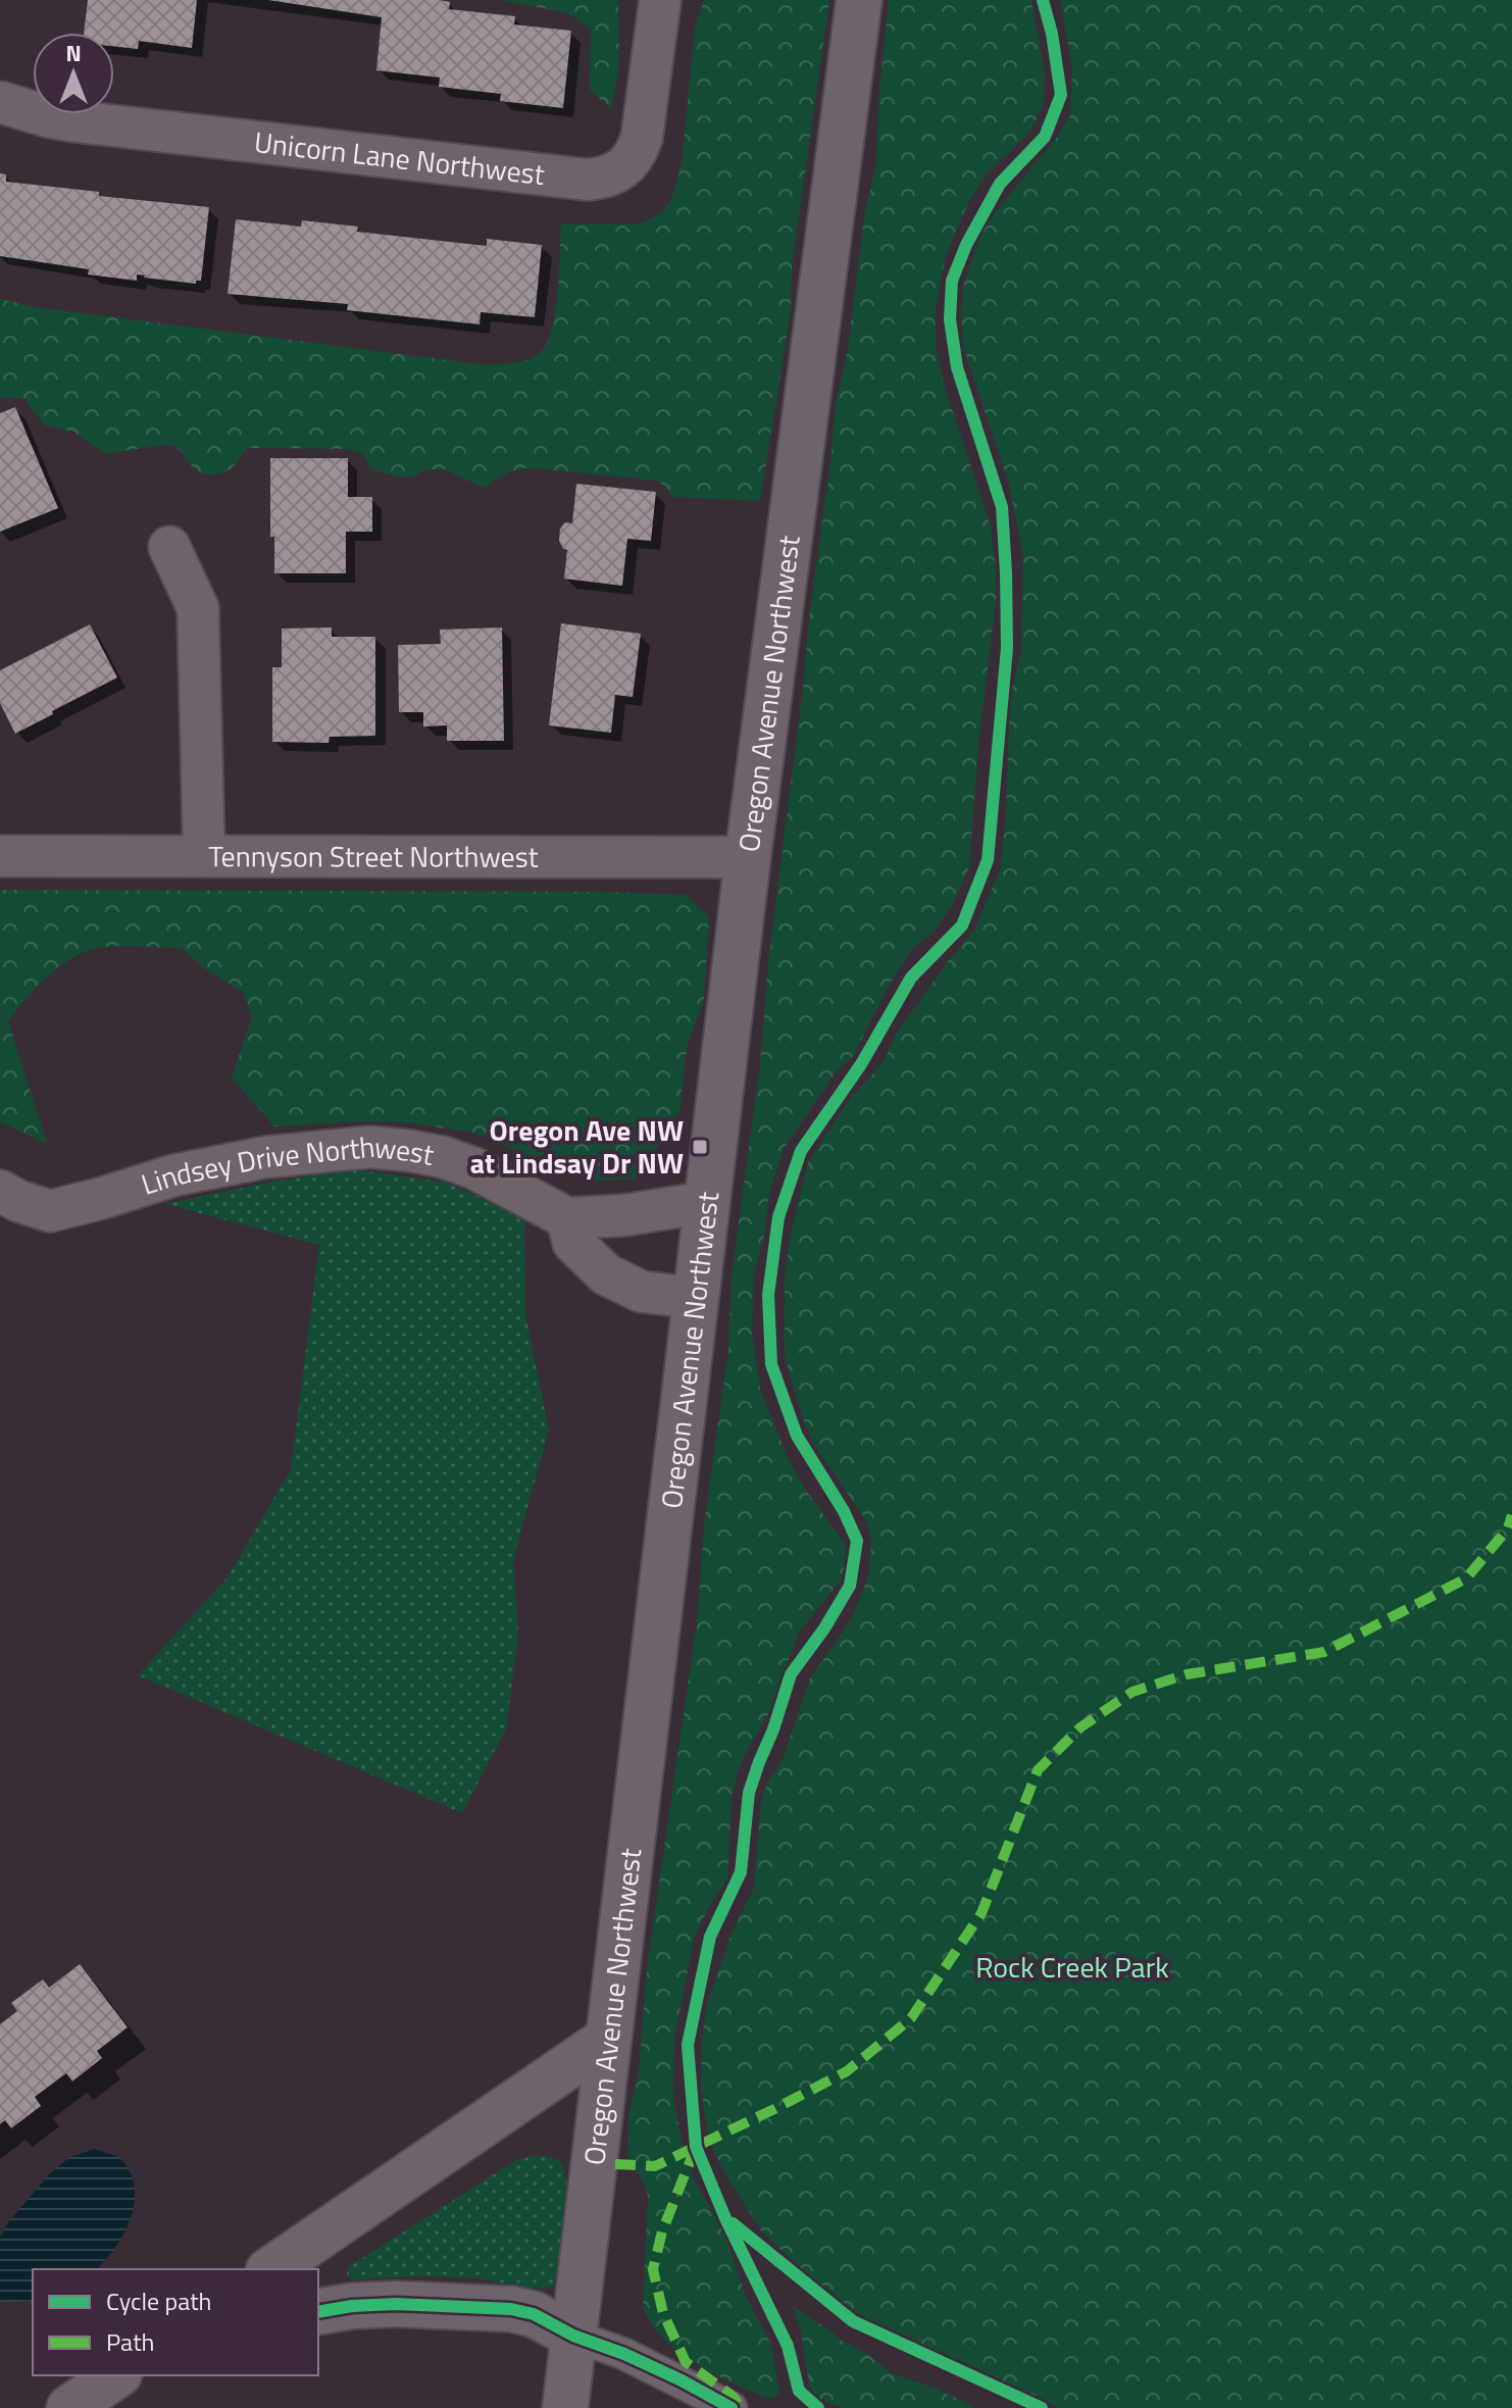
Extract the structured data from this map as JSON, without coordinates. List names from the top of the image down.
{
  "streets": {
    "street": [
      "Unicorn Lane Northwest",
      "Oregon Avenue Northwest",
      "Tennyson Street Northwest",
      "Lindsey Drive Northwest"
    ]
  },
  "crossings": [
    ["Oregon Avenue Northwest", "Tennyson Street Northwest"]
  ],
  "parks": ["Rock Creek Park"],
  "places": {
    "transit": ["Oregon Ave NW at Lindsay Dr NW"]
  },
  "legend": ["Cycle path", "Path"],
  "north": "top"
}
